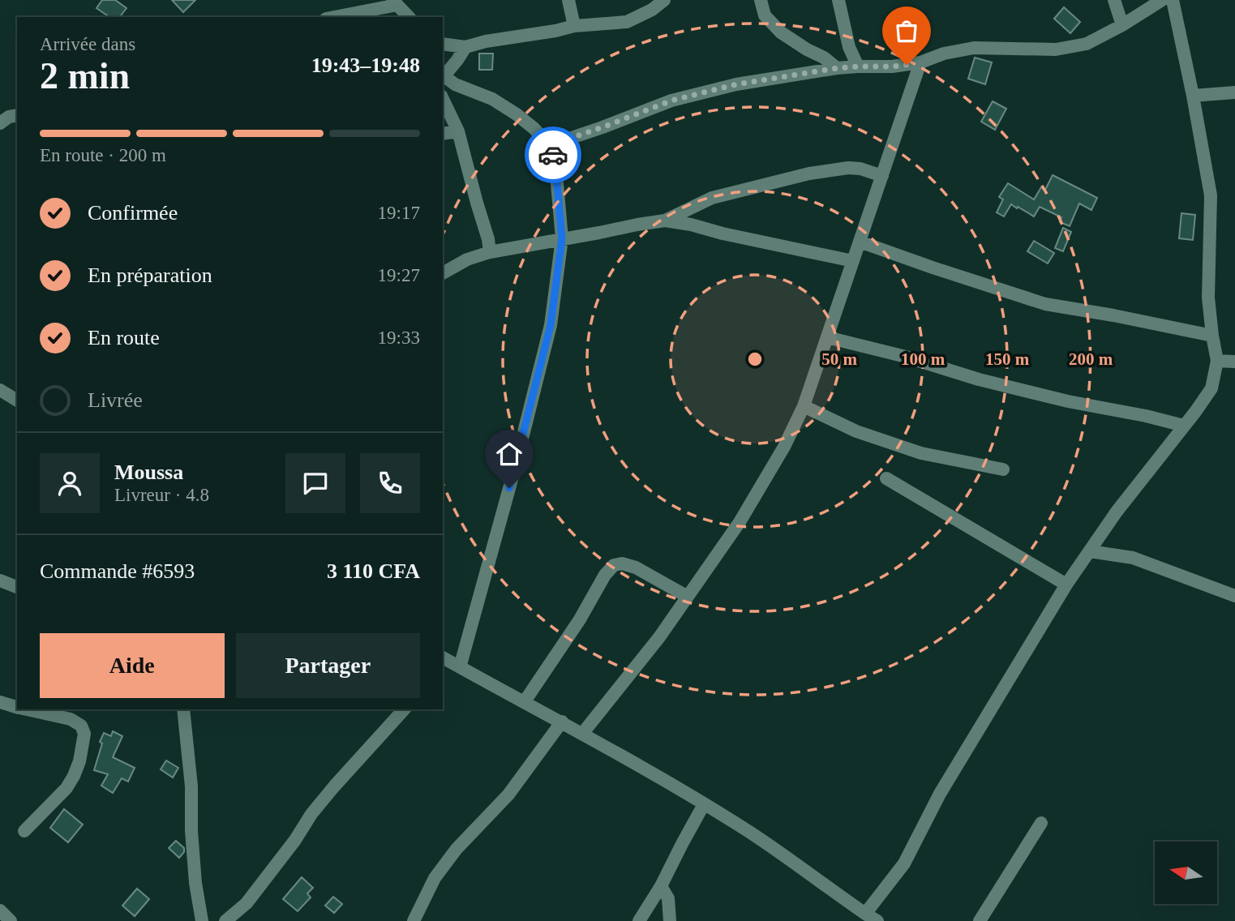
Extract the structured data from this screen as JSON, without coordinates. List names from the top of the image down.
{
  "north": "left",
  "page": {
    "heading": ["2 min", "Arrivée dans", "19:43–19:48"],
    "panel": [
      "Moussa",
      "Livreur · 4.8",
      "Commande #6593",
      "3 110 CFA"
    ],
    "bar": "En route · 200 m",
    "list": [
      ["Confirmée", "19:17"],
      ["En préparation", "19:27"],
      ["En route", "19:33"],
      "Livrée"
    ],
    "buttons": ["Aide", "Partager"]
  },
  "rings": [
    "50 m",
    "100 m",
    "150 m",
    "200 m"
  ]
}
